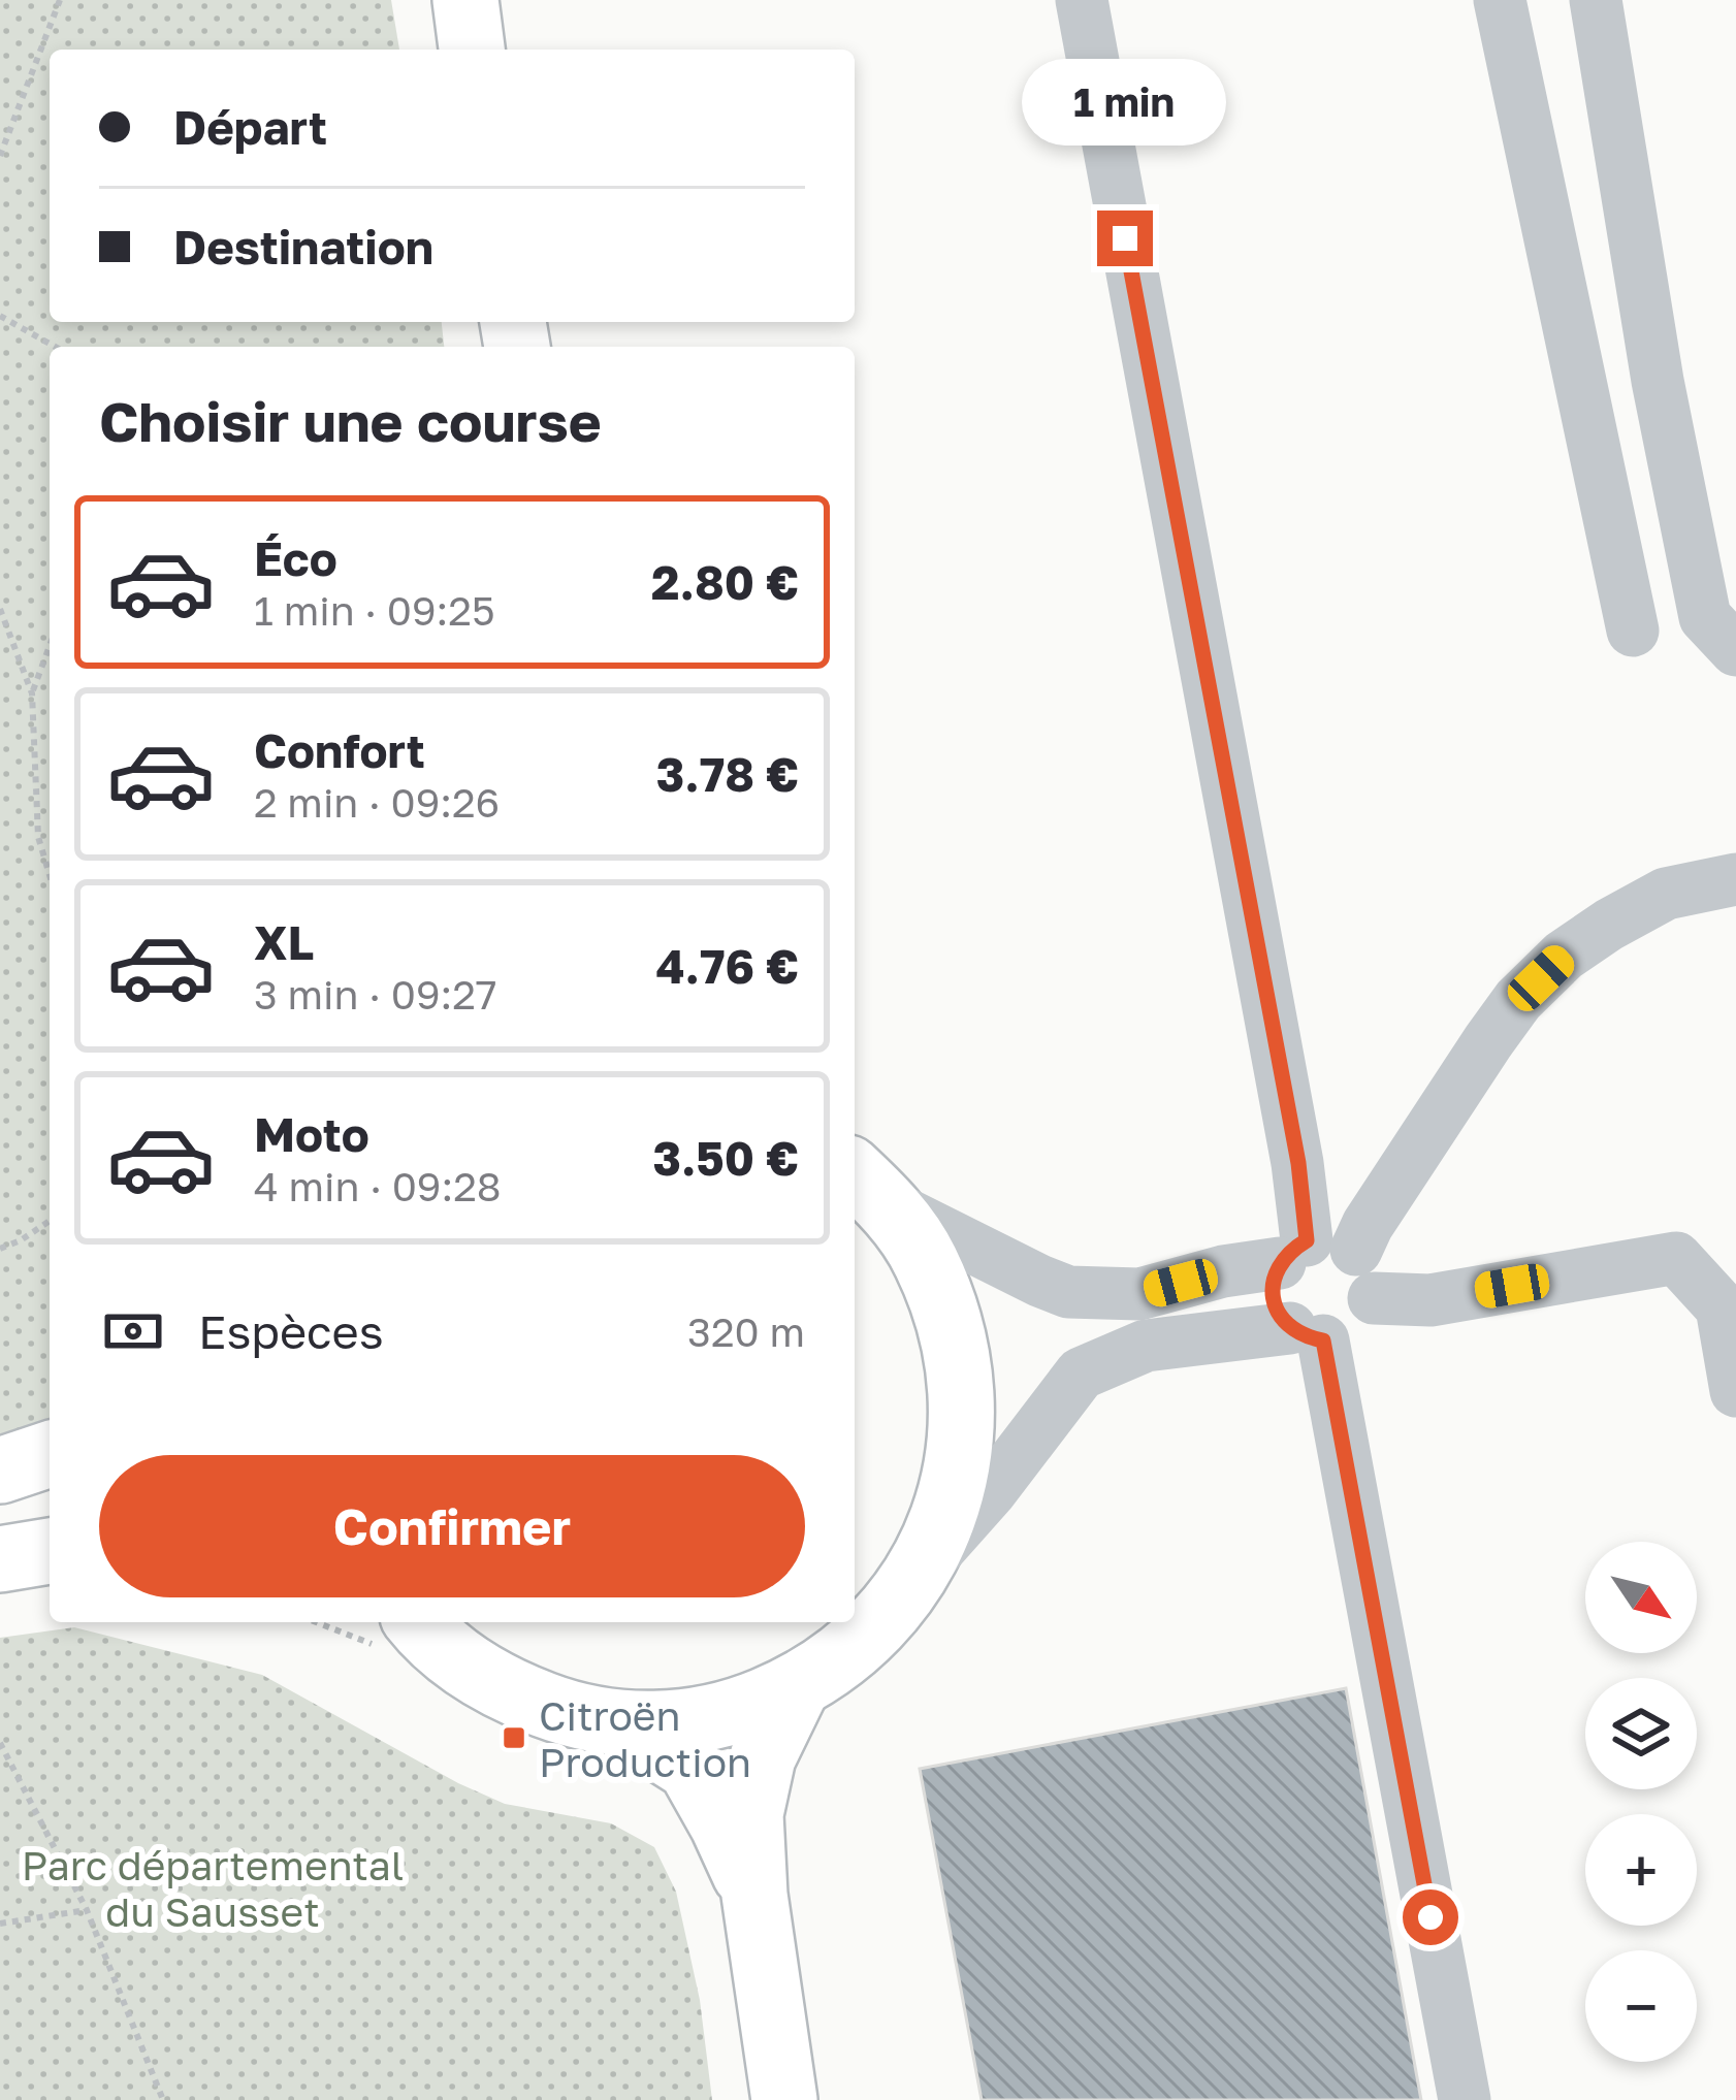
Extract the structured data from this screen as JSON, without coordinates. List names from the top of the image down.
{
  "parks": ["Parc départemental du Sausset"],
  "places": {
    "transit": ["Citroën Production"]
  },
  "north": "bottom right",
  "page": {
    "banner": ["Départ", "Destination"],
    "bubble": "1 min",
    "heading": "Choisir une course",
    "list": [
      {
        "name": "Éco",
        "note": "1 min · 09:25",
        "value": "2.80 €"
      },
      {
        "name": "Confort",
        "note": "2 min · 09:26",
        "value": "3.78 €"
      },
      {
        "name": "XL",
        "note": "3 min · 09:27",
        "value": "4.76 €"
      },
      {
        "name": "Moto",
        "note": "4 min · 09:28",
        "value": "3.50 €"
      }
    ],
    "pay": ["Espèces", "320 m"],
    "buttons": "Confirmer",
    "map_buttons": ["+", "−"]
  }
}
